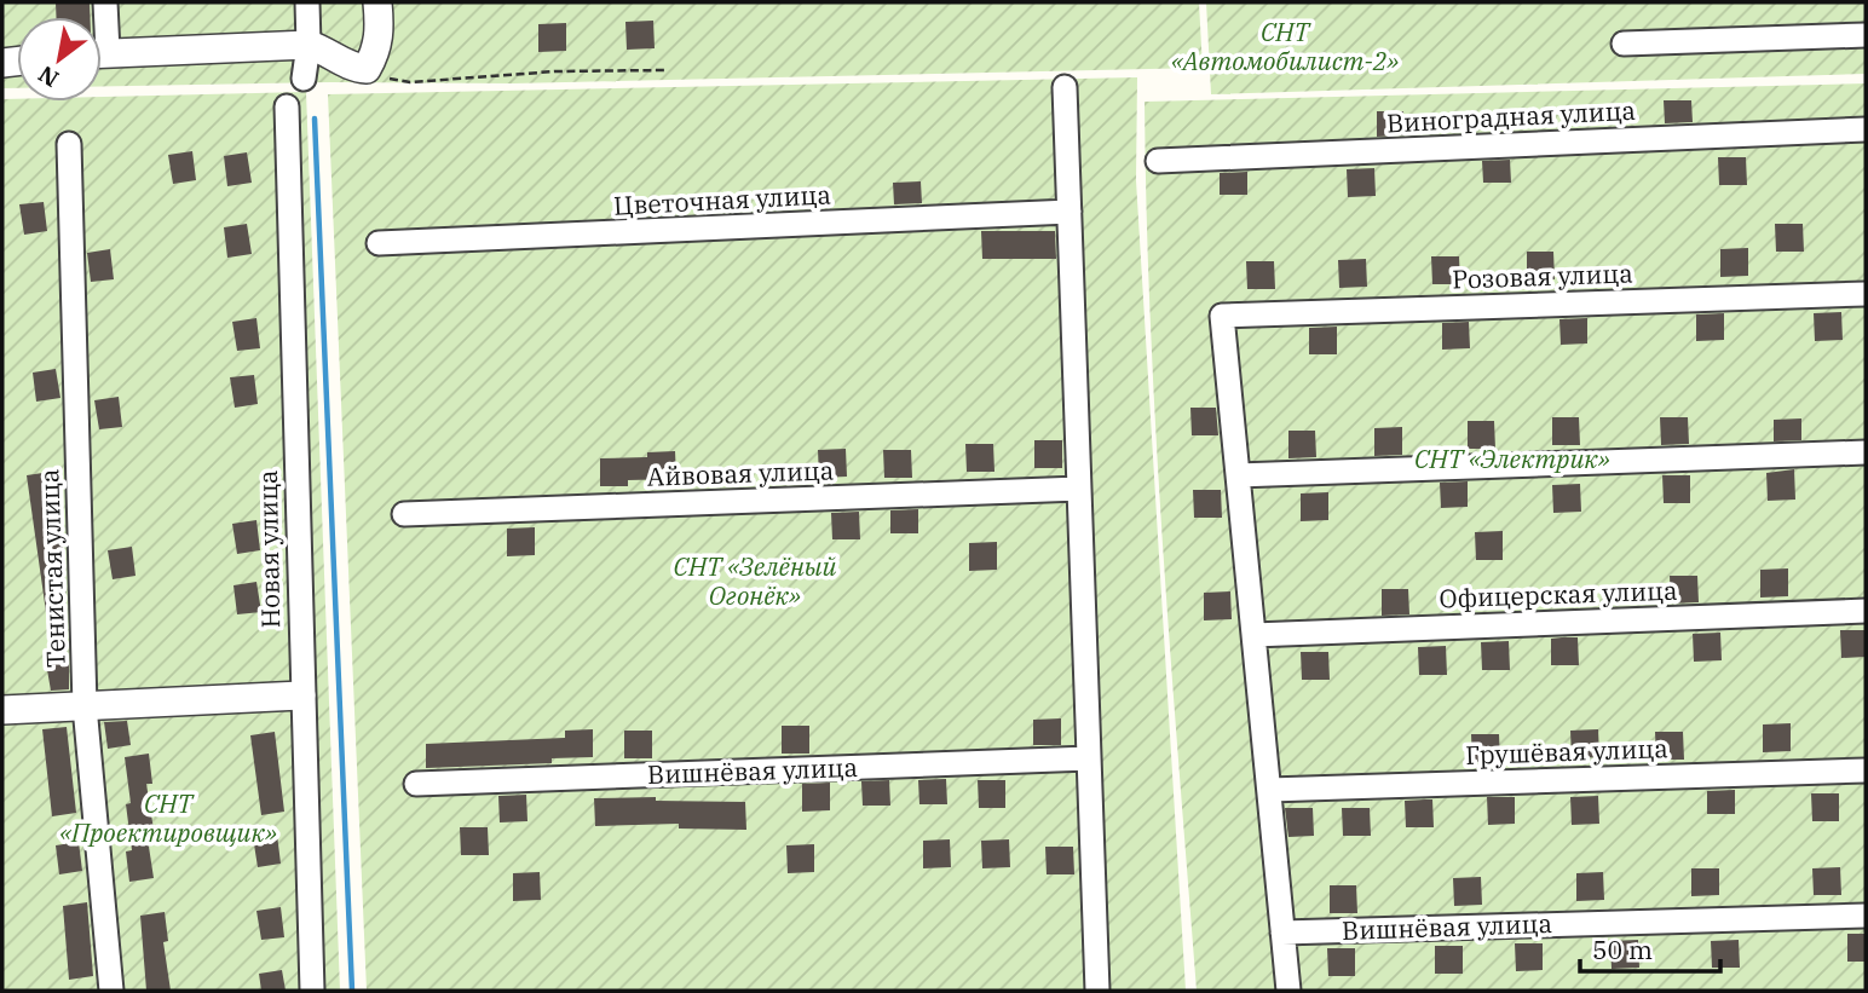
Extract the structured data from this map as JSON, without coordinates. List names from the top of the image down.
{
  "streets": {
    "street": [
      "Виноградная улица",
      "Цветочная улица",
      "Розовая улица",
      "Айвовая улица",
      "Новая улица",
      "Тенистая улица",
      "Офицерская улица",
      "Грушёвая улица",
      "Вишнёвая улица"
    ]
  },
  "parks": [
    "СНТ «Автомобилист-2»",
    "СНТ «Электрик»",
    "СНТ «Зелёный Огонёк»",
    "СНТ «Проектировщик»"
  ],
  "scale_bar": "50 m",
  "north": "bottom left"
}
